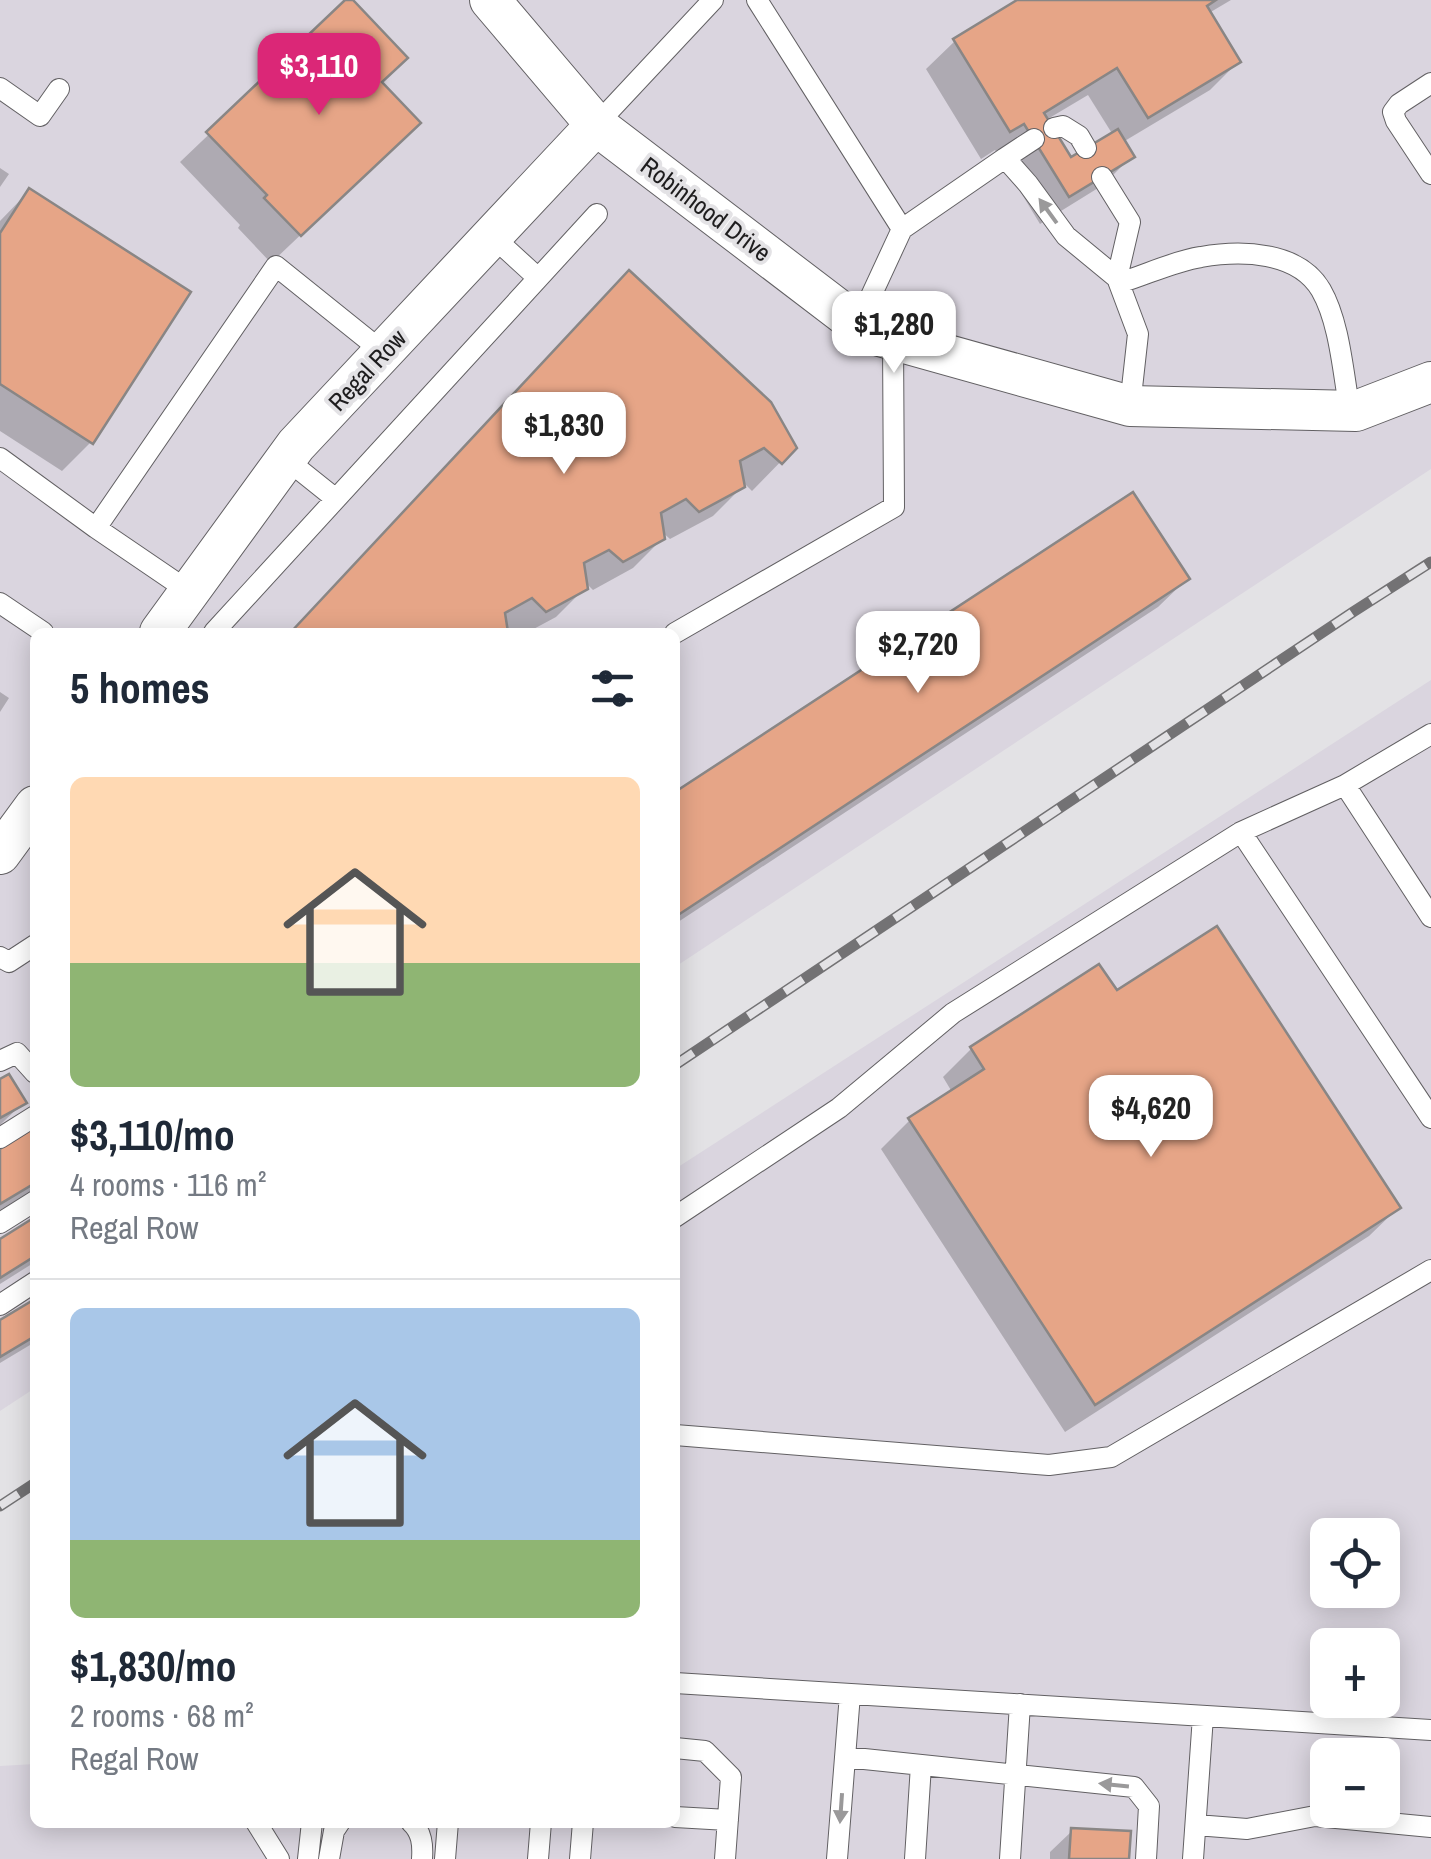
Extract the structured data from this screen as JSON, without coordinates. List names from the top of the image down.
{
  "streets": {
    "street": ["Robinhood Drive", "Regal Row"]
  },
  "crossings": [
    ["Robinhood Drive", "Regal Row"]
  ],
  "page": {
    "price": [
      "$3,110",
      "$1,280",
      "$1,830",
      "$2,720",
      "$4,620"
    ],
    "heading": "5 homes",
    "list": [
      {
        "name": "$3,110/mo",
        "note": "4 rooms · 116 m² · Regal Row"
      },
      {
        "name": "$1,830/mo",
        "note": "2 rooms · 68 m² · Regal Row"
      }
    ],
    "map_buttons": ["+", "−"]
  }
}
